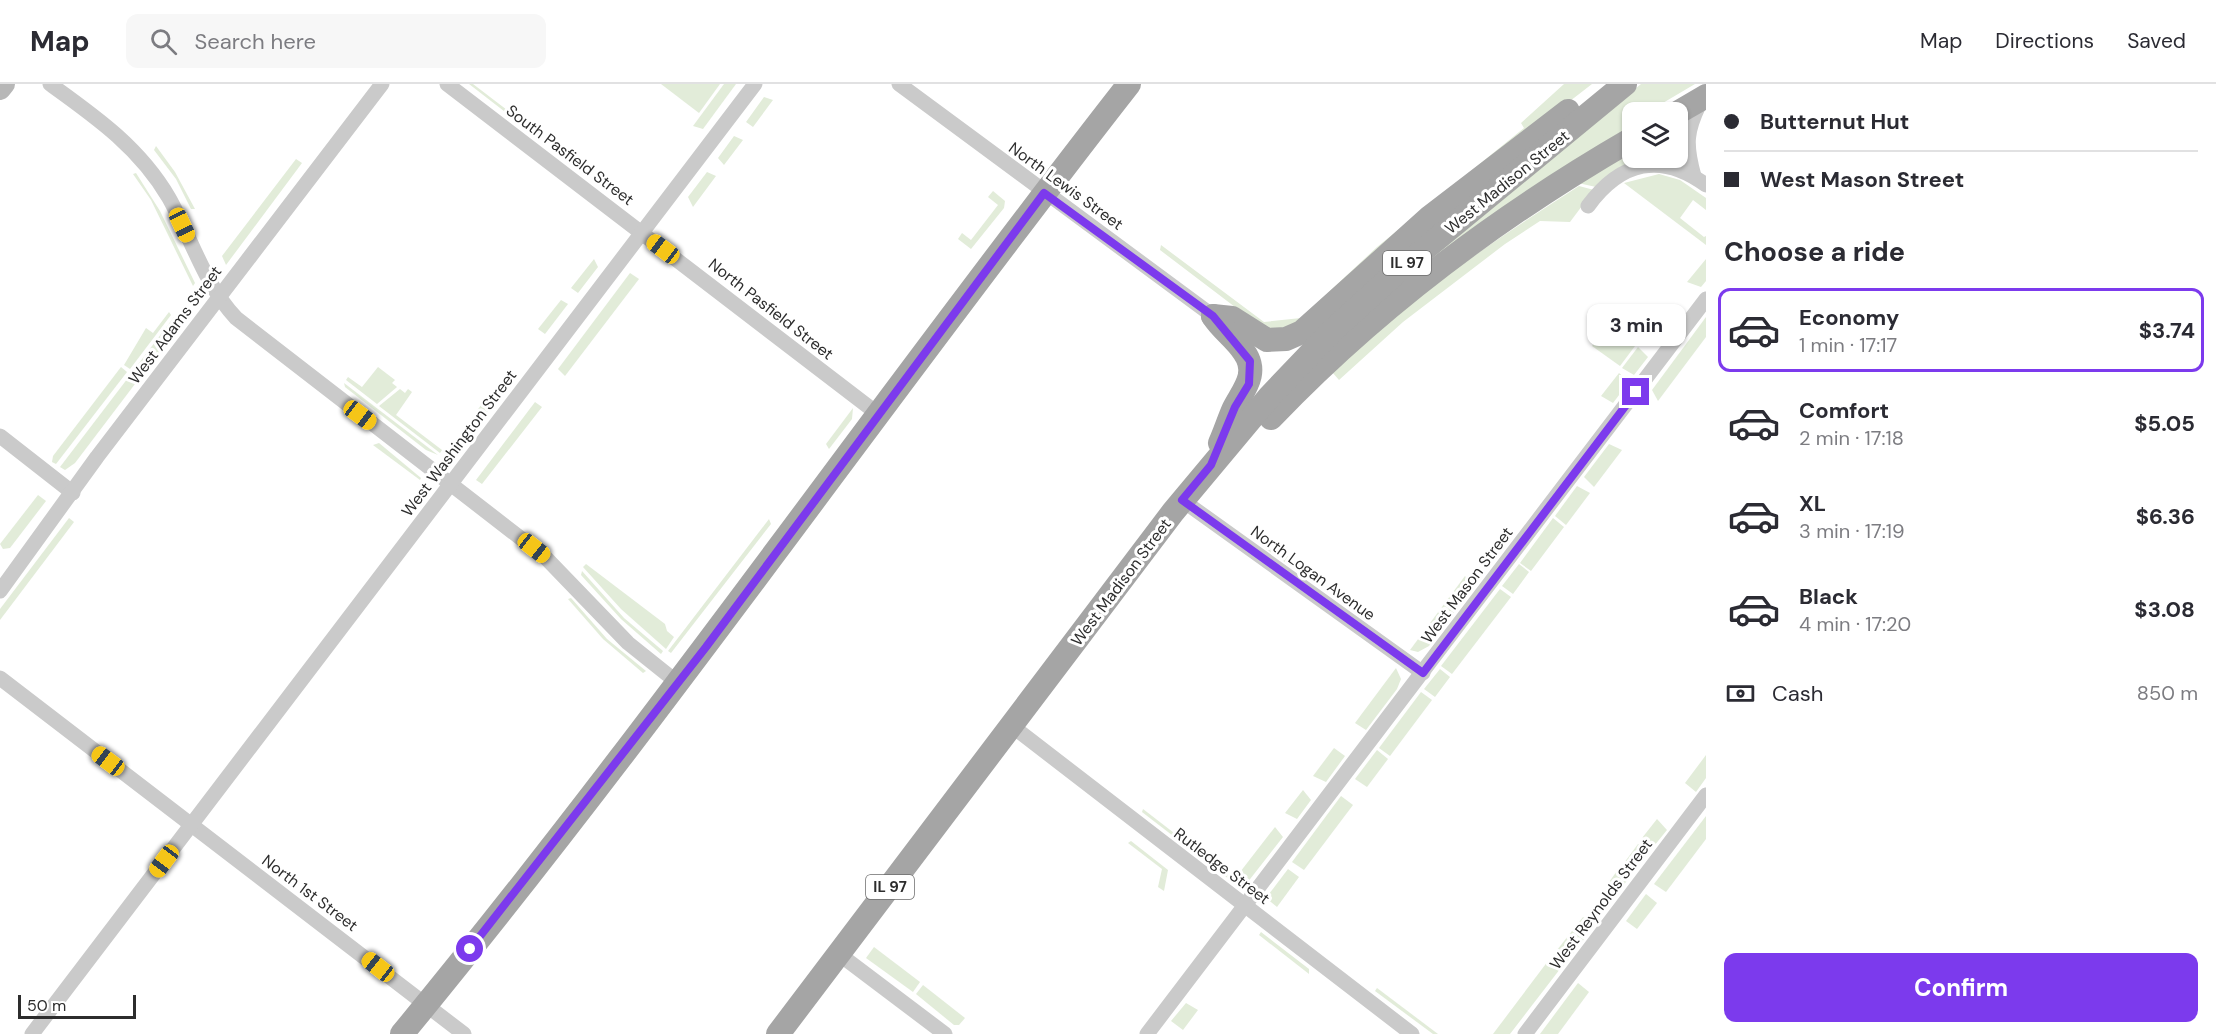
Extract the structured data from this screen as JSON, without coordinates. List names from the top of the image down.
{
  "streets": {
    "main road": ["West Madison Street", "IL 97"],
    "street": [
      "South Pasfield Street",
      "North Lewis Street",
      "North Pasfield Street",
      "West Adams Street",
      "West Washington Street",
      "North Logan Avenue",
      "West Mason Street",
      "Rutledge Street",
      "North 1st Street",
      "West Reynolds Street"
    ]
  },
  "crossings": [
    ["South Pasfield Street", "North Pasfield Street"],
    ["South Pasfield Street", "West Washington Street"],
    ["West Madison Street", "North Logan Avenue"],
    ["West Madison Street", "Rutledge Street"],
    ["North Pasfield Street", "West Washington Street"],
    ["West Washington Street", "North 1st Street"],
    ["North Logan Avenue", "West Mason Street"],
    ["West Mason Street", "Rutledge Street"]
  ],
  "scale_bar": "50 m",
  "page": {
    "header": "Map",
    "search": "Search here",
    "nav": ["Map", "Directions", "Saved"],
    "banner": ["Butternut Hut", "West Mason Street"],
    "heading": "Choose a ride",
    "list": [
      {
        "name": "Economy",
        "note": "1 min · 17:17",
        "value": "$3.74"
      },
      {
        "name": "Comfort",
        "note": "2 min · 17:18",
        "value": "$5.05"
      },
      {
        "name": "XL",
        "note": "3 min · 17:19",
        "value": "$6.36"
      },
      {
        "name": "Black",
        "note": "4 min · 17:20",
        "value": "$3.08"
      }
    ],
    "bubble": "3 min",
    "pay": ["Cash", "850 m"],
    "buttons": "Confirm",
    "scale": "50 m"
  }
}
